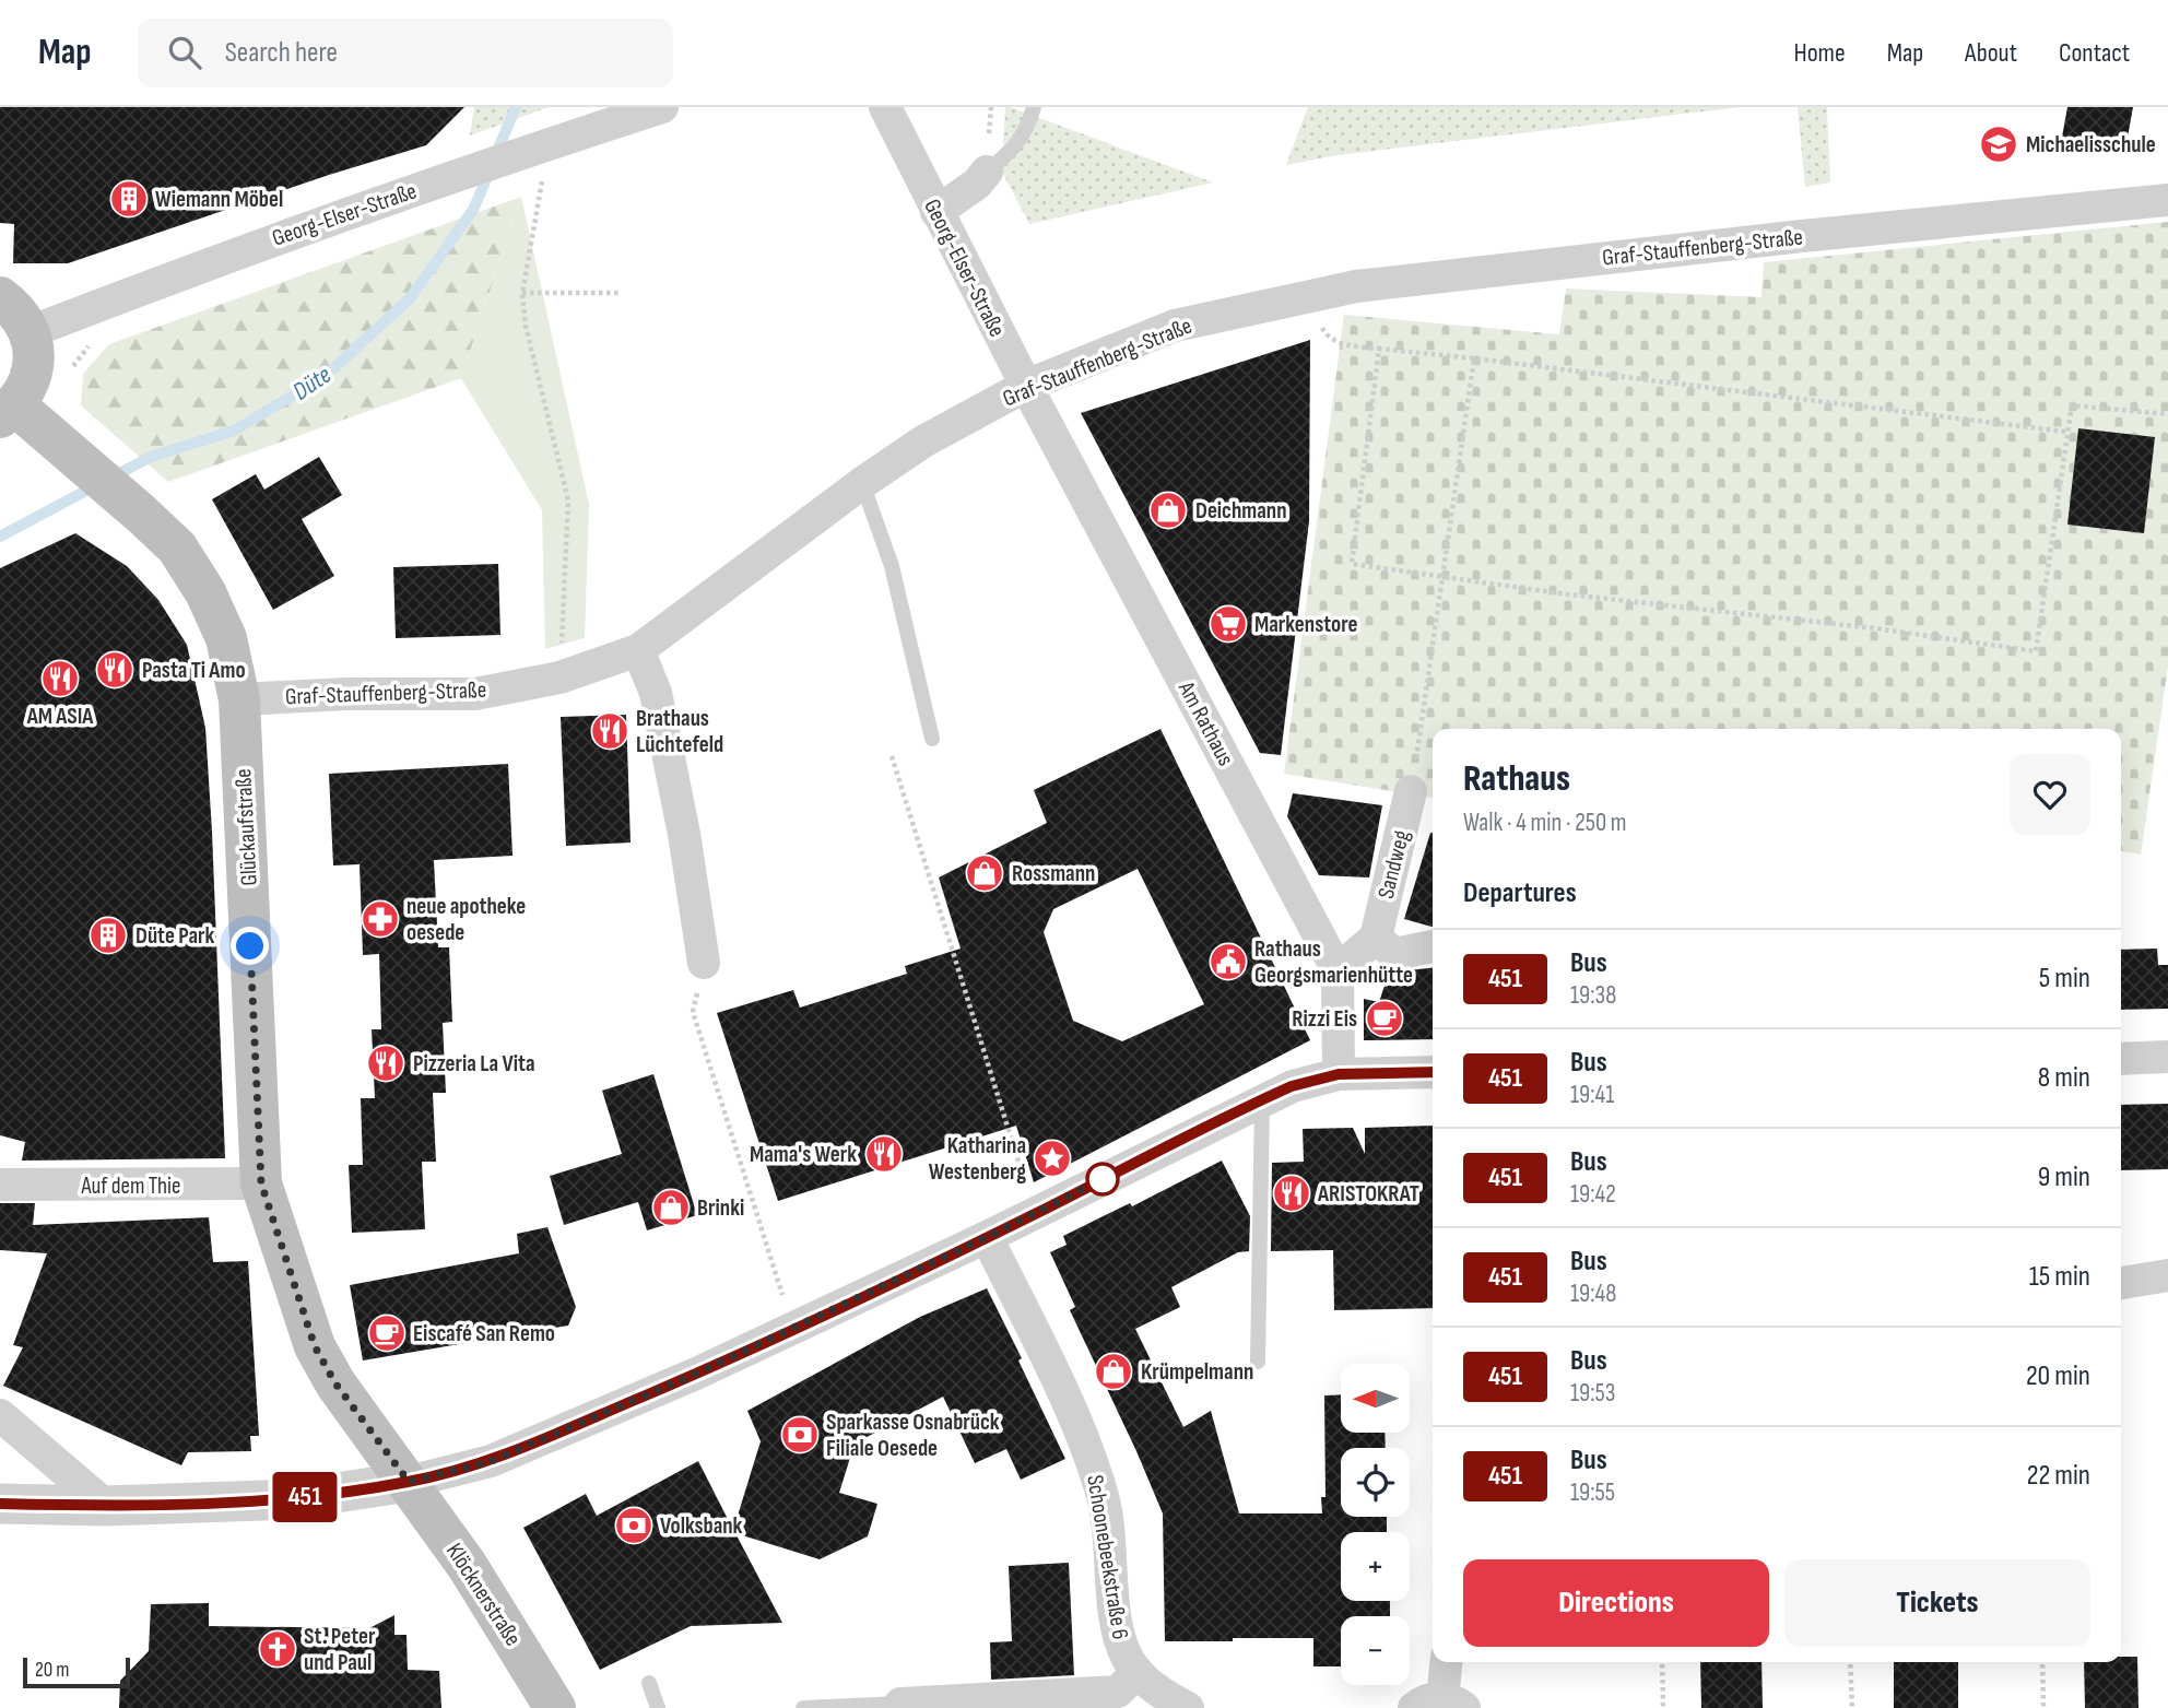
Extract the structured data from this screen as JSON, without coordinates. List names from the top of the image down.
{
  "streets": {
    "main road": ["Glückaufstraße", "Klöcknerstraße"],
    "street": [
      "Georg-Elser-Straße",
      "Graf-Stauffenberg-Straße",
      "Am Rathaus",
      "Sandweg",
      "Auf dem Thie",
      "Schoonebeekstraße 6"
    ]
  },
  "crossings": [
    ["Georg-Elser-Straße", "Graf-Stauffenberg-Straße"],
    ["Georg-Elser-Straße", "Am Rathaus"],
    ["Graf-Stauffenberg-Straße", "Am Rathaus"],
    ["Graf-Stauffenberg-Straße", "Glückaufstraße"],
    ["Glückaufstraße", "Auf dem Thie"],
    ["Glückaufstraße", "Klöcknerstraße"]
  ],
  "water": ["Düte"],
  "places": {
    "school or university": ["Michaelisschule"],
    "building": ["Wiemann Möbel", "Düte Park"],
    "shop": [
      "Deichmann",
      "Rossmann",
      "Brinki",
      "Krümpelmann"
    ],
    "supermarket": ["Markenstore"],
    "restaurant": [
      "Pasta Ti Amo",
      "AM ASIA",
      "Brathaus Lüchtefeld",
      "Pizzeria La Vita",
      "Mama's Werk",
      "ARISTOKRAT"
    ],
    "pharmacy": ["neue apotheke oesede"],
    "public building": ["Rathaus Georgsmarienhütte"],
    "cafe": ["Rizzi Eis", "Eiscafé San Remo"],
    "place": ["Katharina Westenberg"],
    "bank": ["Sparkasse Osnabrück Filiale Oesede", "Volksbank"],
    "church": ["St. Peter und Paul"]
  },
  "lines": ["bus line 451"],
  "scale_bar": "20 m",
  "north": "left",
  "page": {
    "header": "Map",
    "search": "Search here",
    "nav": [
      "Home",
      "Map",
      "About",
      "Contact"
    ],
    "on_map": "451",
    "heading": [
      ["Rathaus", "Walk · 4 min · 250 m"],
      "Departures"
    ],
    "list": [
      {
        "mark": "451",
        "name": "Bus",
        "note": "19:38",
        "value": "5 min"
      },
      {
        "mark": "451",
        "name": "Bus",
        "note": "19:41",
        "value": "8 min"
      },
      {
        "mark": "451",
        "name": "Bus",
        "note": "19:42",
        "value": "9 min"
      },
      {
        "mark": "451",
        "name": "Bus",
        "note": "19:48",
        "value": "15 min"
      },
      {
        "mark": "451",
        "name": "Bus",
        "note": "19:53",
        "value": "20 min"
      },
      {
        "mark": "451",
        "name": "Bus",
        "note": "19:55",
        "value": "22 min"
      }
    ],
    "map_buttons": ["+", "−"],
    "buttons": ["Directions", "Tickets"],
    "scale": "20 m"
  }
}
